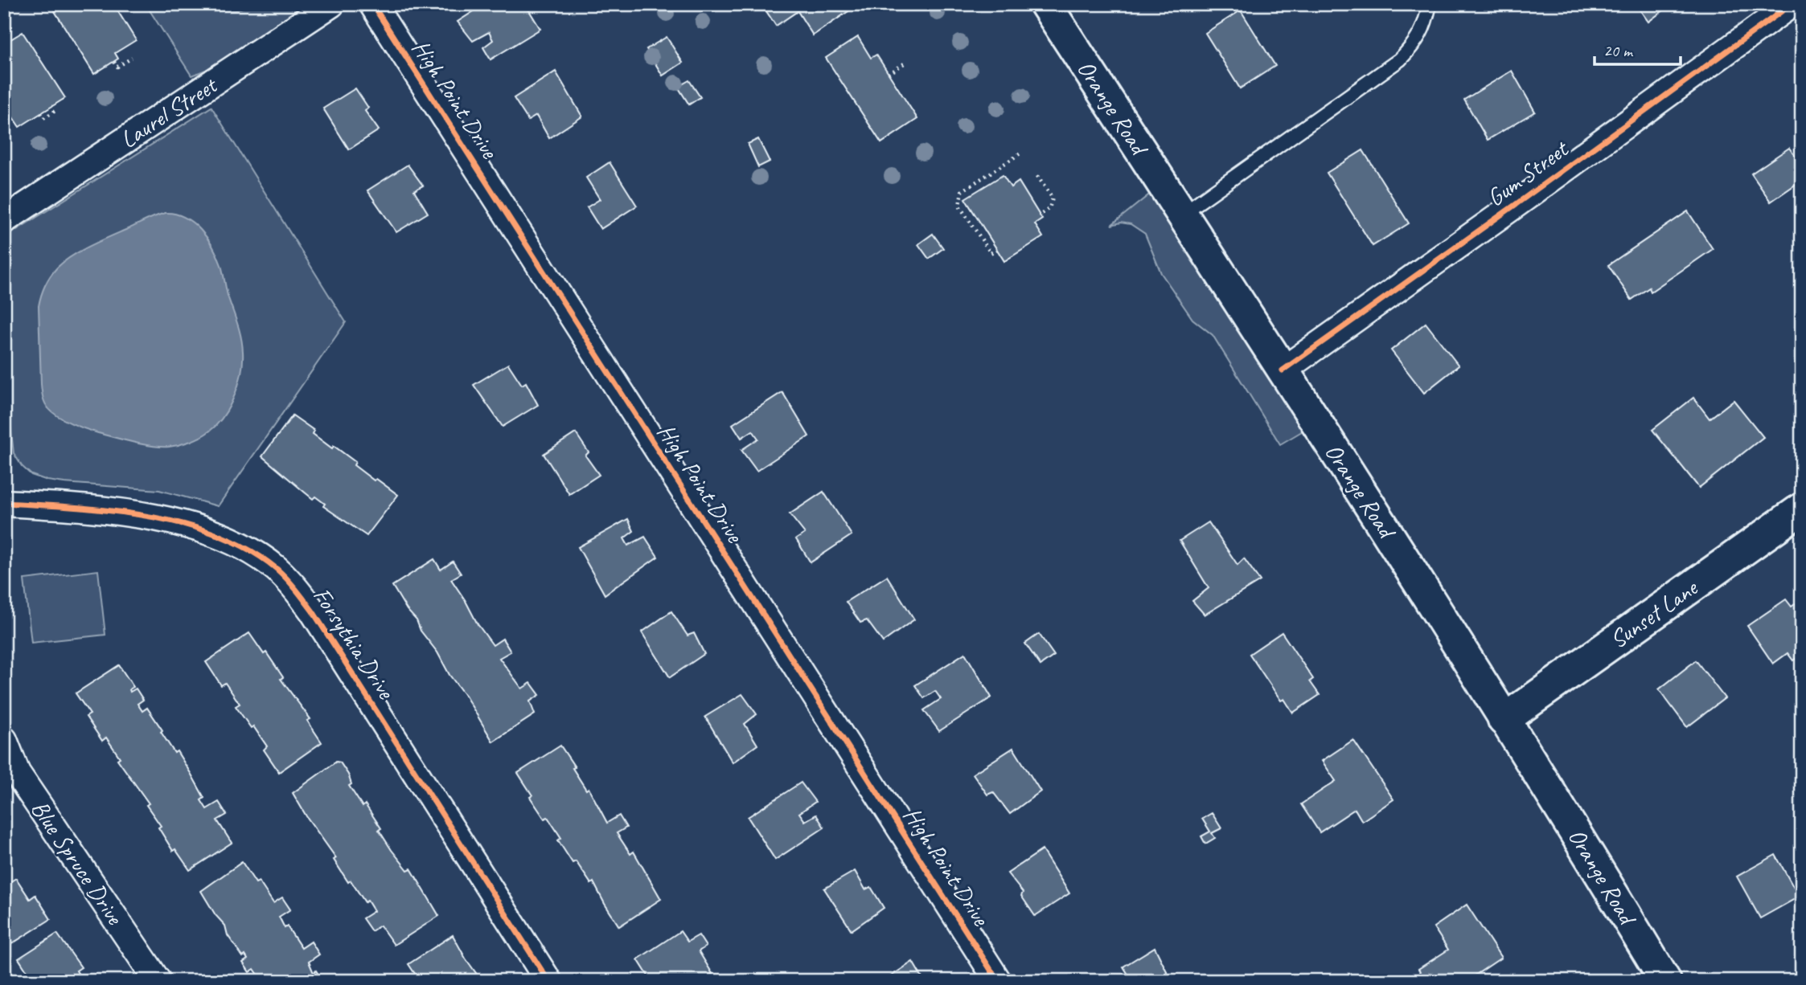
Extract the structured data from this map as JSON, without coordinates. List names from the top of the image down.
{
  "streets": {
    "main road": ["Orange Road", "Sunset Lane"],
    "street": [
      "High Point Drive",
      "Laurel Street",
      "Gum Street",
      "Forsythia Drive",
      "Blue Spruce Drive"
    ]
  },
  "crossings": [
    ["Orange Road", "Gum Street"],
    ["Orange Road", "Sunset Lane"]
  ],
  "scale_bar": "20 m"
}
